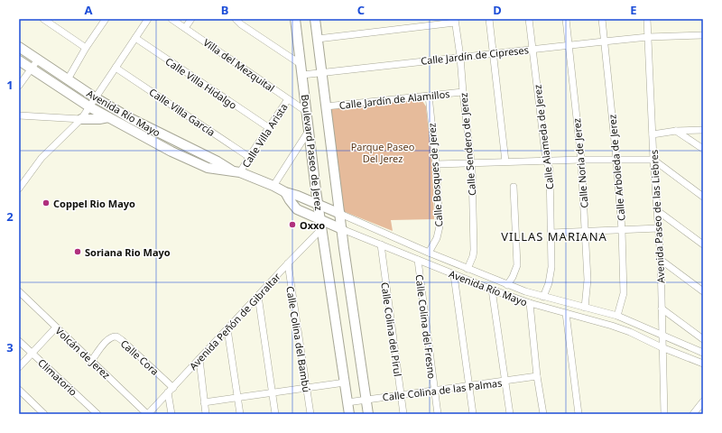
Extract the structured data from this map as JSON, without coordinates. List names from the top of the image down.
{
  "streets": {
    "main road": ["Avenida Río Mayo", "Boulevard Paseo de Jerez"],
    "street": [
      "Calle Jardín de Cipreses",
      "Villa del Mezquital",
      "Calle Villa Hidalgo",
      "Calle Jardín de Alamillos",
      "Calle Villa García",
      "Calle Villa Arista",
      "Calle Alameda de Jerez",
      "Calle Sendero de Jerez",
      "Calle Noria de Jerez",
      "Calle Arboleda de Jerez",
      "Calle Bosques de Jerez",
      "Avenida Paseo de las Liebres",
      "Avenida Peñón de Gibraltar",
      "Calle Colina del Fresno",
      "Calle Colina del Pirul",
      "Calle Colina del Bambú",
      "Volcán de Jerez",
      "Calle Cora",
      "Climatorio",
      "Calle Colina de las Palmas"
    ]
  },
  "crossings": [
    ["Calle Jardín de Cipreses", "Calle Alameda de Jerez"],
    ["Calle Jardín de Cipreses", "Calle Sendero de Jerez"],
    ["Calle Jardín de Cipreses", "Boulevard Paseo de Jerez"],
    ["Calle Jardín de Cipreses", "Calle Noria de Jerez"],
    ["Calle Jardín de Cipreses", "Calle Arboleda de Jerez"],
    ["Calle Jardín de Cipreses", "Avenida Paseo de las Liebres"],
    ["Villa del Mezquital", "Calle Villa Arista"],
    ["Villa del Mezquital", "Boulevard Paseo de Jerez"],
    ["Calle Villa Hidalgo", "Calle Villa Arista"],
    ["Calle Jardín de Alamillos", "Calle Sendero de Jerez"],
    ["Calle Jardín de Alamillos", "Boulevard Paseo de Jerez"],
    ["Calle Jardín de Alamillos", "Calle Bosques de Jerez"],
    ["Calle Villa García", "Calle Villa Arista"],
    ["Avenida Río Mayo", "Calle Villa Arista"],
    ["Avenida Río Mayo", "Calle Alameda de Jerez"],
    ["Avenida Río Mayo", "Calle Sendero de Jerez"],
    ["Avenida Río Mayo", "Boulevard Paseo de Jerez"],
    ["Avenida Río Mayo", "Calle Noria de Jerez"],
    ["Avenida Río Mayo", "Calle Arboleda de Jerez"],
    ["Avenida Río Mayo", "Calle Bosques de Jerez"],
    ["Avenida Río Mayo", "Avenida Paseo de las Liebres"],
    ["Avenida Río Mayo", "Calle Colina del Fresno"],
    ["Avenida Río Mayo", "Calle Colina del Pirul"],
    ["Boulevard Paseo de Jerez", "Avenida Peñón de Gibraltar"],
    ["Boulevard Paseo de Jerez", "Calle Colina de las Palmas"],
    ["Avenida Peñón de Gibraltar", "Calle Colina del Bambú"],
    ["Avenida Peñón de Gibraltar", "Volcán de Jerez"],
    ["Avenida Peñón de Gibraltar", "Calle Cora"],
    ["Calle Colina del Fresno", "Calle Colina de las Palmas"],
    ["Calle Colina del Pirul", "Calle Colina de las Palmas"],
    ["Volcán de Jerez", "Calle Cora"]
  ],
  "districts": ["VILLAS MARIANA"],
  "parks": ["Parque Paseo Del Jerez"],
  "places": ["Coppel Rio Mayo", "Oxxo", "Soriana Rio Mayo"],
  "grid": {
    "columns": [
      "A",
      "B",
      "C",
      "D",
      "E"
    ],
    "rows": ["1", "2", "3"]
  }
}
